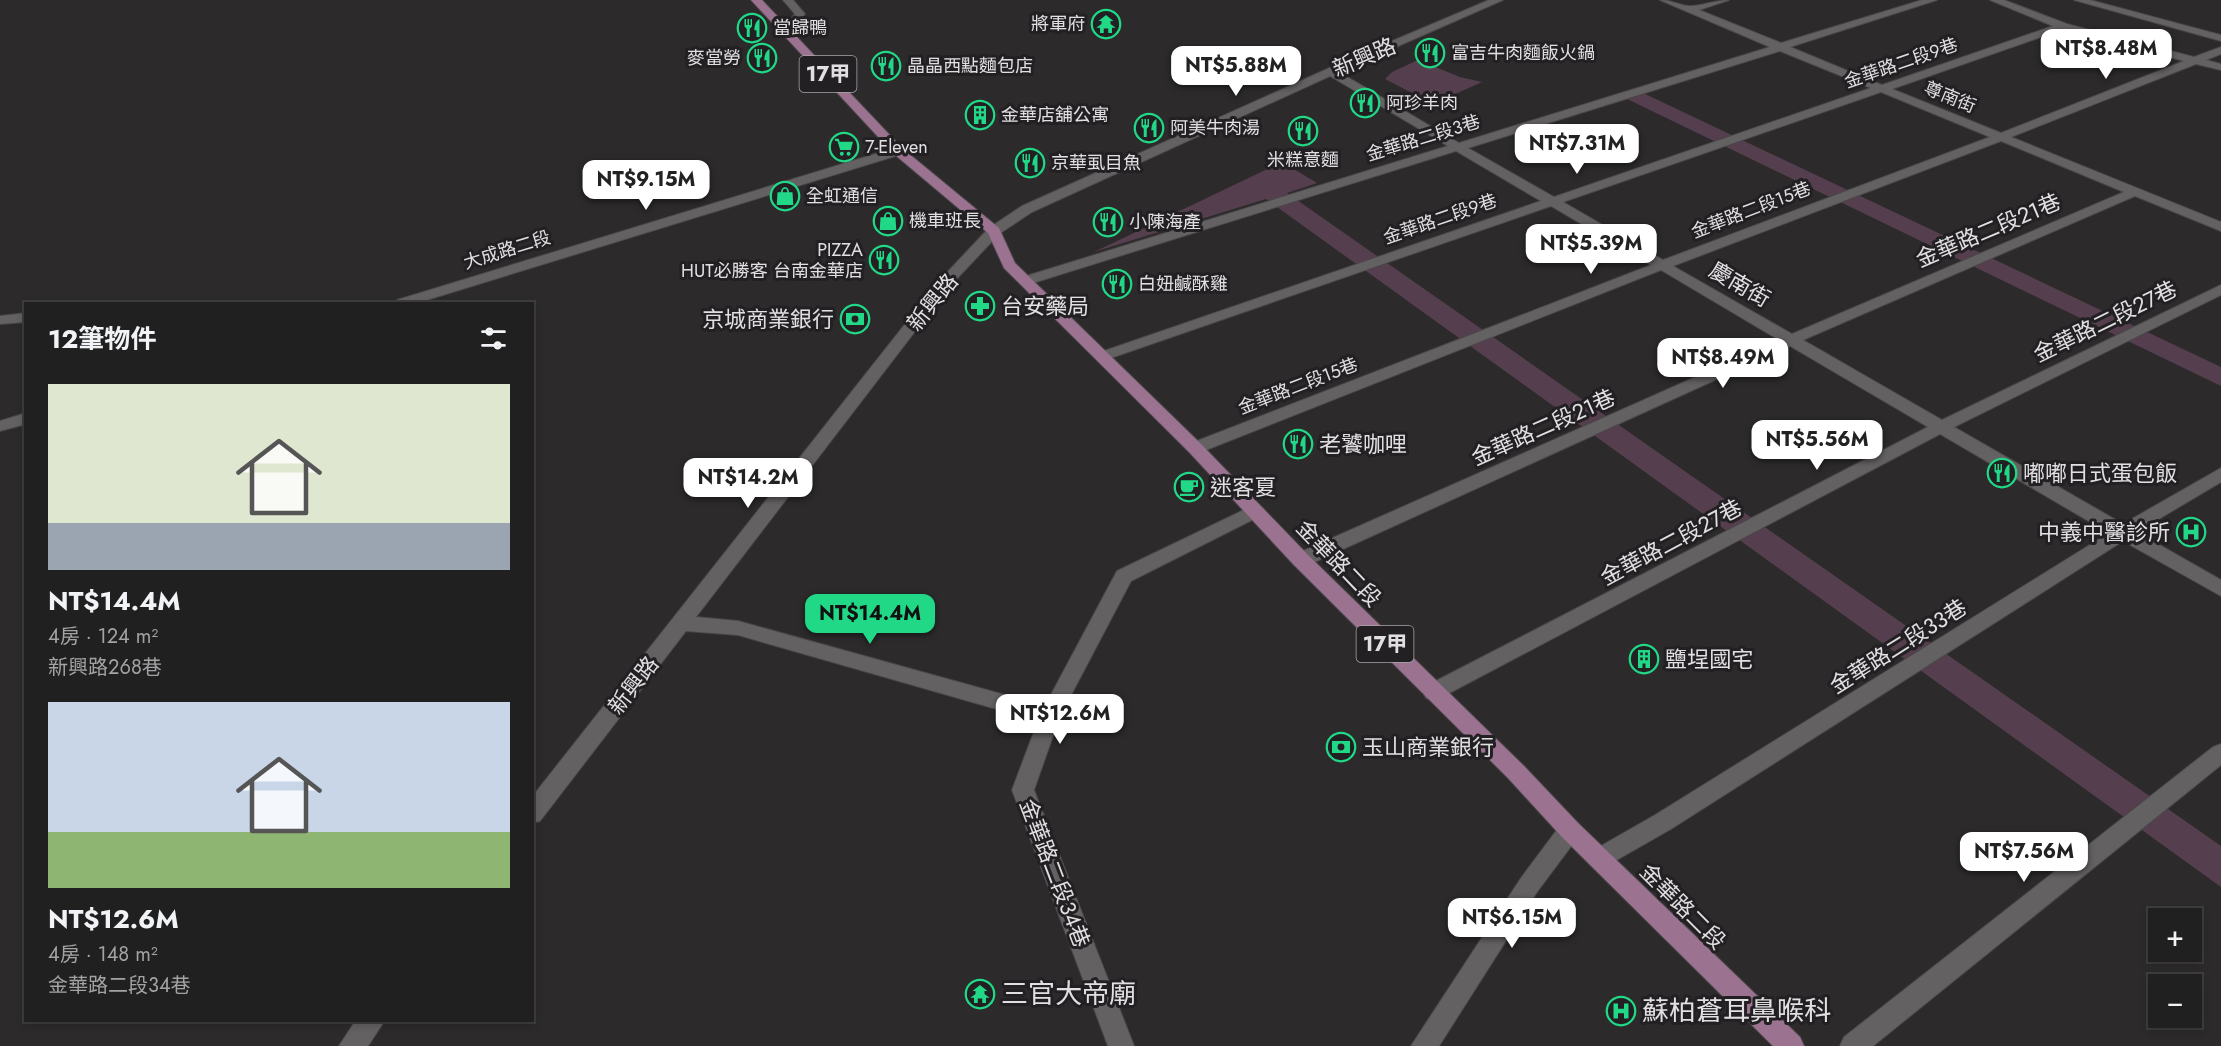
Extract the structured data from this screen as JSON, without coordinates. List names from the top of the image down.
{
  "streets": {
    "main road": ["17甲", "金華路二段"],
    "street": [
      "新興路",
      "金華路二段9巷",
      "尊南街",
      "金華路二段3巷",
      "金華路二段15巷",
      "金華路二段21巷",
      "大成路二段",
      "慶南街",
      "金華路二段27巷",
      "金華路二段33巷",
      "金華路二段34巷"
    ]
  },
  "crossings": [
    ["新興路", "17甲"],
    ["新興路", "慶南街"],
    ["新興路", "金華路二段"],
    ["金華路二段9巷", "尊南街"],
    ["金華路二段9巷", "慶南街"],
    ["金華路二段9巷", "金華路二段"],
    ["17甲", "大成路二段"],
    ["17甲", "金華路二段"],
    ["尊南街", "金華路二段3巷"],
    ["尊南街", "金華路二段15巷"],
    ["尊南街", "金華路二段21巷"],
    ["金華路二段3巷", "慶南街"],
    ["金華路二段3巷", "金華路二段"],
    ["金華路二段15巷", "慶南街"],
    ["金華路二段15巷", "金華路二段"],
    ["金華路二段21巷", "慶南街"],
    ["金華路二段21巷", "金華路二段"],
    ["慶南街", "金華路二段27巷"],
    ["慶南街", "金華路二段33巷"],
    ["金華路二段27巷", "金華路二段"],
    ["金華路二段", "金華路二段33巷"],
    ["金華路二段", "金華路二段34巷"]
  ],
  "places": {
    "temple": ["將軍府", "三官大帝廟"],
    "restaurant": [
      "當歸鴨",
      "富吉牛肉麵飯火鍋",
      "麥當勞",
      "晶晶西點麵包店",
      "阿珍羊肉",
      "阿美牛肉湯",
      "米糕意麵",
      "京華虱目魚",
      "小陳海產",
      "PIZZA HUT必勝客 台南金華店",
      "白妞鹹酥雞",
      "老饕咖哩",
      "嘟嘟日式蛋包飯"
    ],
    "building": ["金華店舖公寓", "鹽埕國宅"],
    "supermarket": ["7-Eleven"],
    "shop": ["全虹通信", "機車班長"],
    "pharmacy": ["台安藥局"],
    "bank": ["京城商業銀行", "玉山商業銀行"],
    "cafe": ["迷客夏"],
    "hospital": ["中義中醫診所", "蘇柏蒼耳鼻喉科"]
  },
  "page": {
    "price": [
      "NT$8.48M",
      "NT$5.88M",
      "NT$7.31M",
      "NT$9.15M",
      "NT$5.39M",
      "NT$8.49M",
      "NT$5.56M",
      "NT$14.2M",
      "NT$14.4M",
      "NT$12.6M",
      "NT$7.56M",
      "NT$6.15M"
    ],
    "heading": "12筆物件",
    "list": [
      {
        "name": "NT$14.4M",
        "note": "4房 · 124 m² · 新興路268巷"
      },
      {
        "name": "NT$12.6M",
        "note": "4房 · 148 m² · 金華路二段34巷"
      }
    ],
    "map_buttons": ["+", "−"]
  }
}
